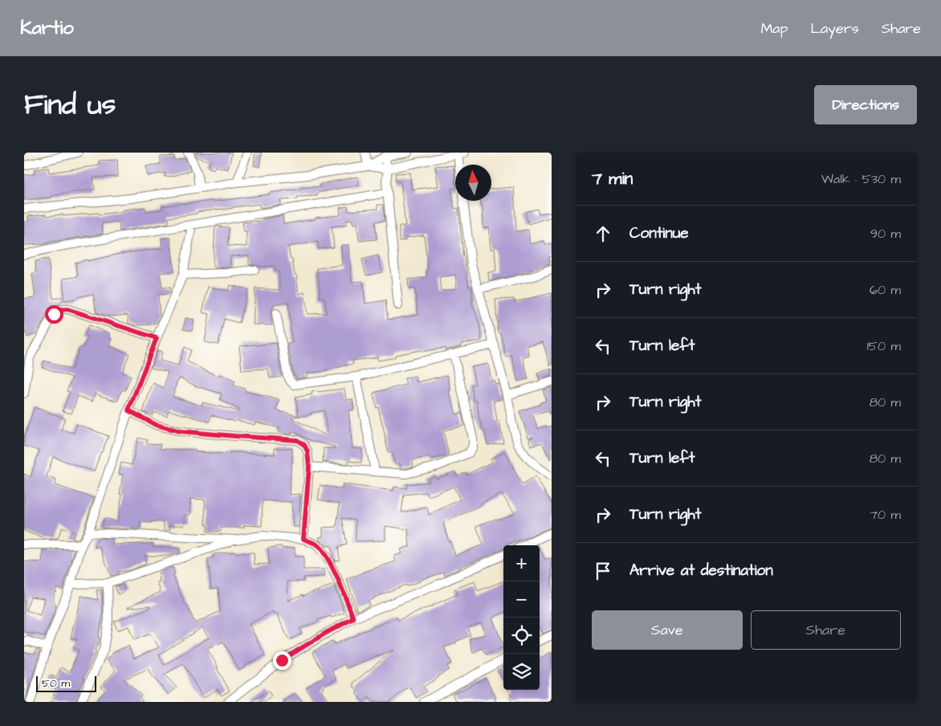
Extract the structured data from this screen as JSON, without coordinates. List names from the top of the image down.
{
  "scale_bar": "50 m",
  "north": "top",
  "page": {
    "header": "Kartio",
    "nav": ["Map", "Layers", "Share"],
    "title": "Find us",
    "buttons": [
      "Directions",
      ["Save", "Share"]
    ],
    "heading": ["7 min", "Walk · 530 m"],
    "list": [
      ["Continue", "90 m"],
      ["Turn right", "60 m"],
      ["Turn left", "150 m"],
      ["Turn right", "80 m"],
      ["Turn left", "80 m"],
      ["Turn right", "70 m"],
      "Arrive at destination"
    ],
    "map_buttons": ["+", "−"],
    "scale": "50 m"
  }
}
